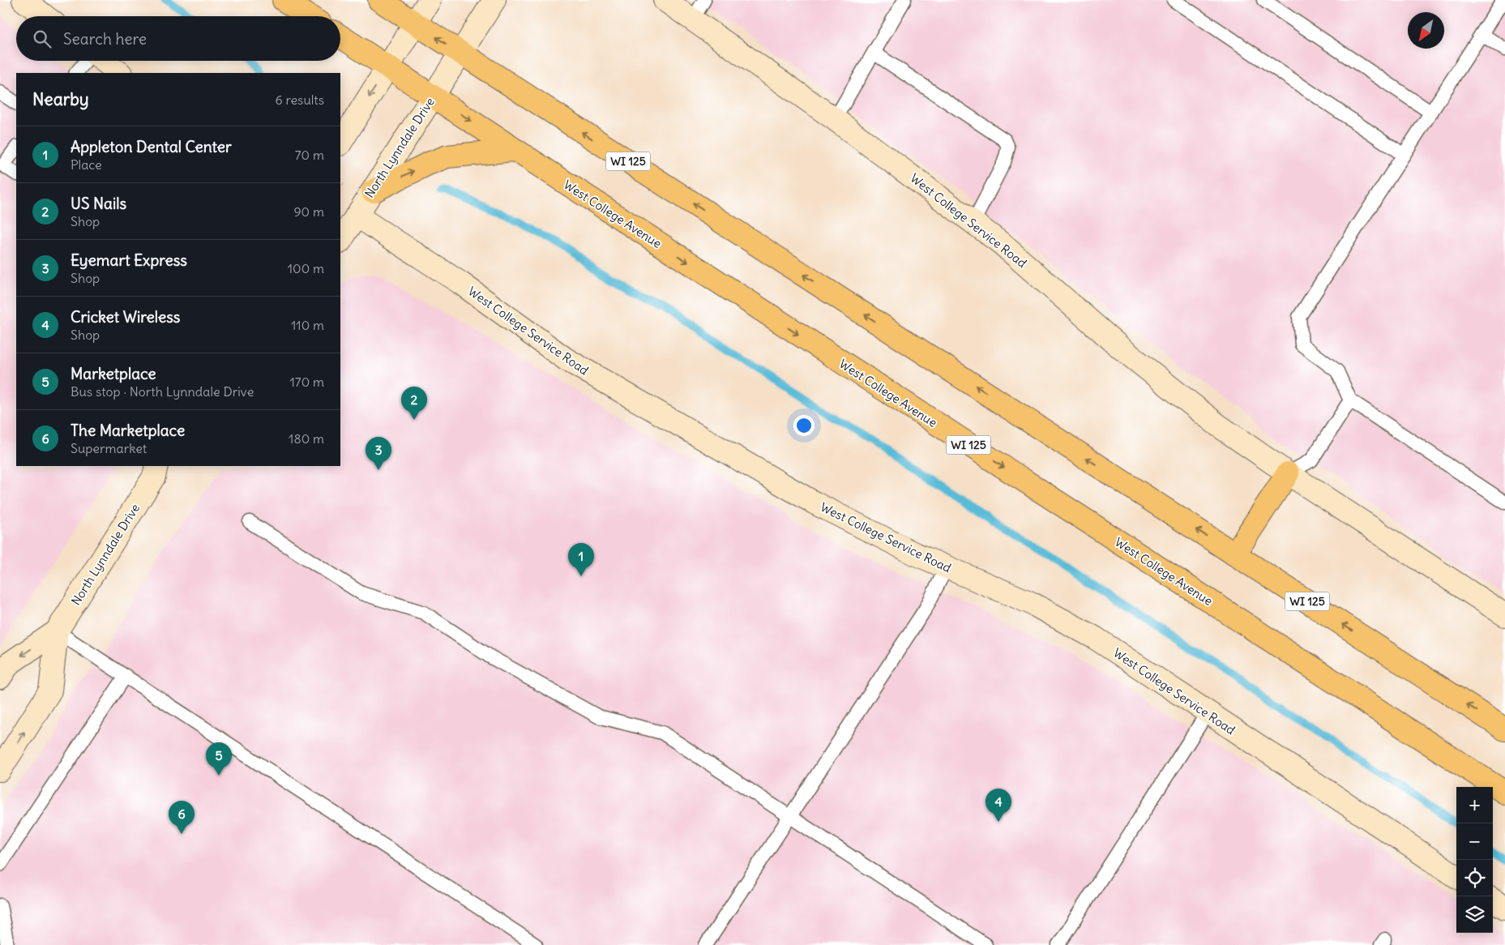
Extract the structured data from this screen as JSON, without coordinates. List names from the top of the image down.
{
  "streets": {
    "main road": ["WI 125", "West College Avenue"],
    "street": ["North Lynndale Drive", "West College Service Road"]
  },
  "crossings": [
    ["North Lynndale Drive", "WI 125"],
    ["North Lynndale Drive", "West College Avenue"],
    ["North Lynndale Drive", "West College Service Road"]
  ],
  "north": "bottom left",
  "page": {
    "search": "Search here",
    "heading": ["Nearby", "6 results"],
    "list": [
      {
        "mark": "1",
        "name": "Appleton Dental Center",
        "note": "Place",
        "value": "70 m"
      },
      {
        "mark": "2",
        "name": "US Nails",
        "note": "Shop",
        "value": "90 m"
      },
      {
        "mark": "3",
        "name": "Eyemart Express",
        "note": "Shop",
        "value": "100 m"
      },
      {
        "mark": "4",
        "name": "Cricket Wireless",
        "note": "Shop",
        "value": "110 m"
      },
      {
        "mark": "5",
        "name": "Marketplace",
        "note": "Bus stop · North Lynndale Drive",
        "value": "170 m"
      },
      {
        "mark": "6",
        "name": "The Marketplace",
        "note": "Supermarket",
        "value": "180 m"
      }
    ],
    "pins": [
      "2",
      "3",
      "1",
      "5",
      "4",
      "6"
    ],
    "map_buttons": ["+", "−"]
  }
}
